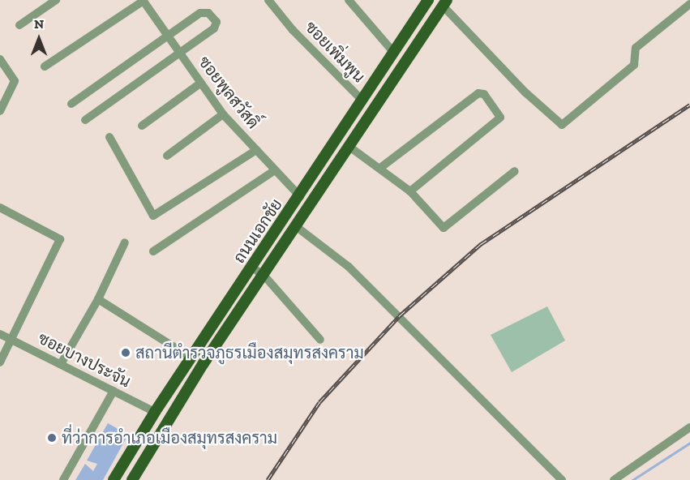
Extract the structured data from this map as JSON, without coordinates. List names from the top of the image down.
{
  "streets": {
    "main road": ["ถนนเอกชัย"],
    "street": ["ซอยเพิ่มพูน", "ซอยพูลสวัสดิ์", "ซอยบางประจัน"]
  },
  "crossings": [
    ["ซอยเพิ่มพูน", "ถนนเอกชัย"],
    ["ซอยพูลสวัสดิ์", "ถนนเอกชัย"],
    ["ถนนเอกชัย", "ซอยบางประจัน"]
  ],
  "places": ["สถานีตำรวจภูธรเมืองสมุทรสงคราม", "ที่ว่าการอำเภอเมืองสมุทรสงคราม"],
  "north": "top"
}
